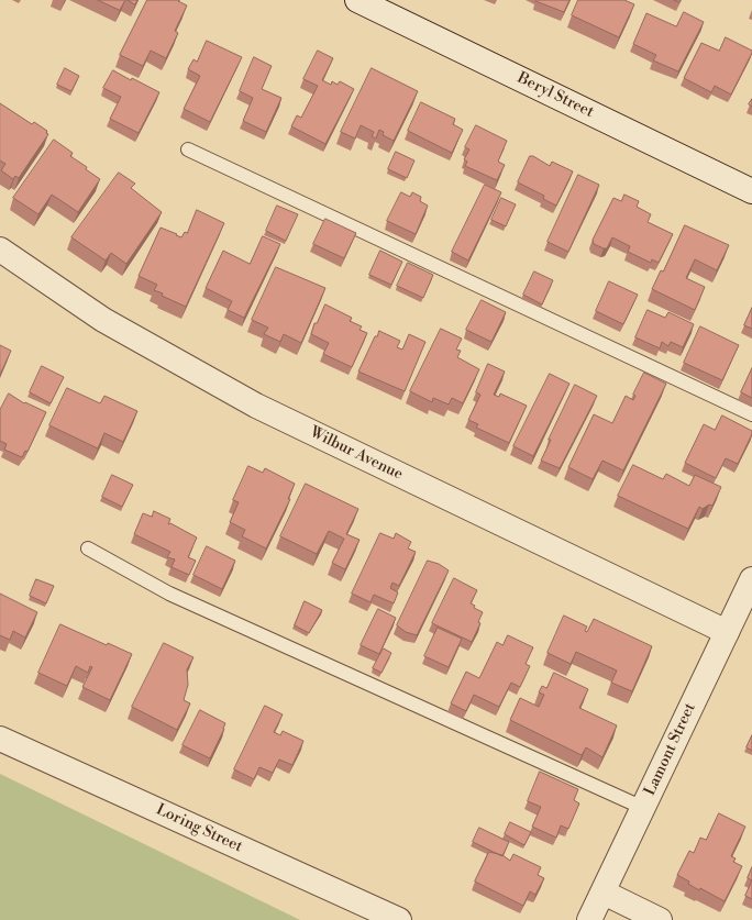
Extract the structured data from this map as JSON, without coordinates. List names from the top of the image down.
{
  "streets": {
    "street": [
      "Beryl Street",
      "Wilbur Avenue",
      "Lamont Street",
      "Loring Street"
    ]
  },
  "crossings": [
    ["Wilbur Avenue", "Lamont Street"]
  ]
}
